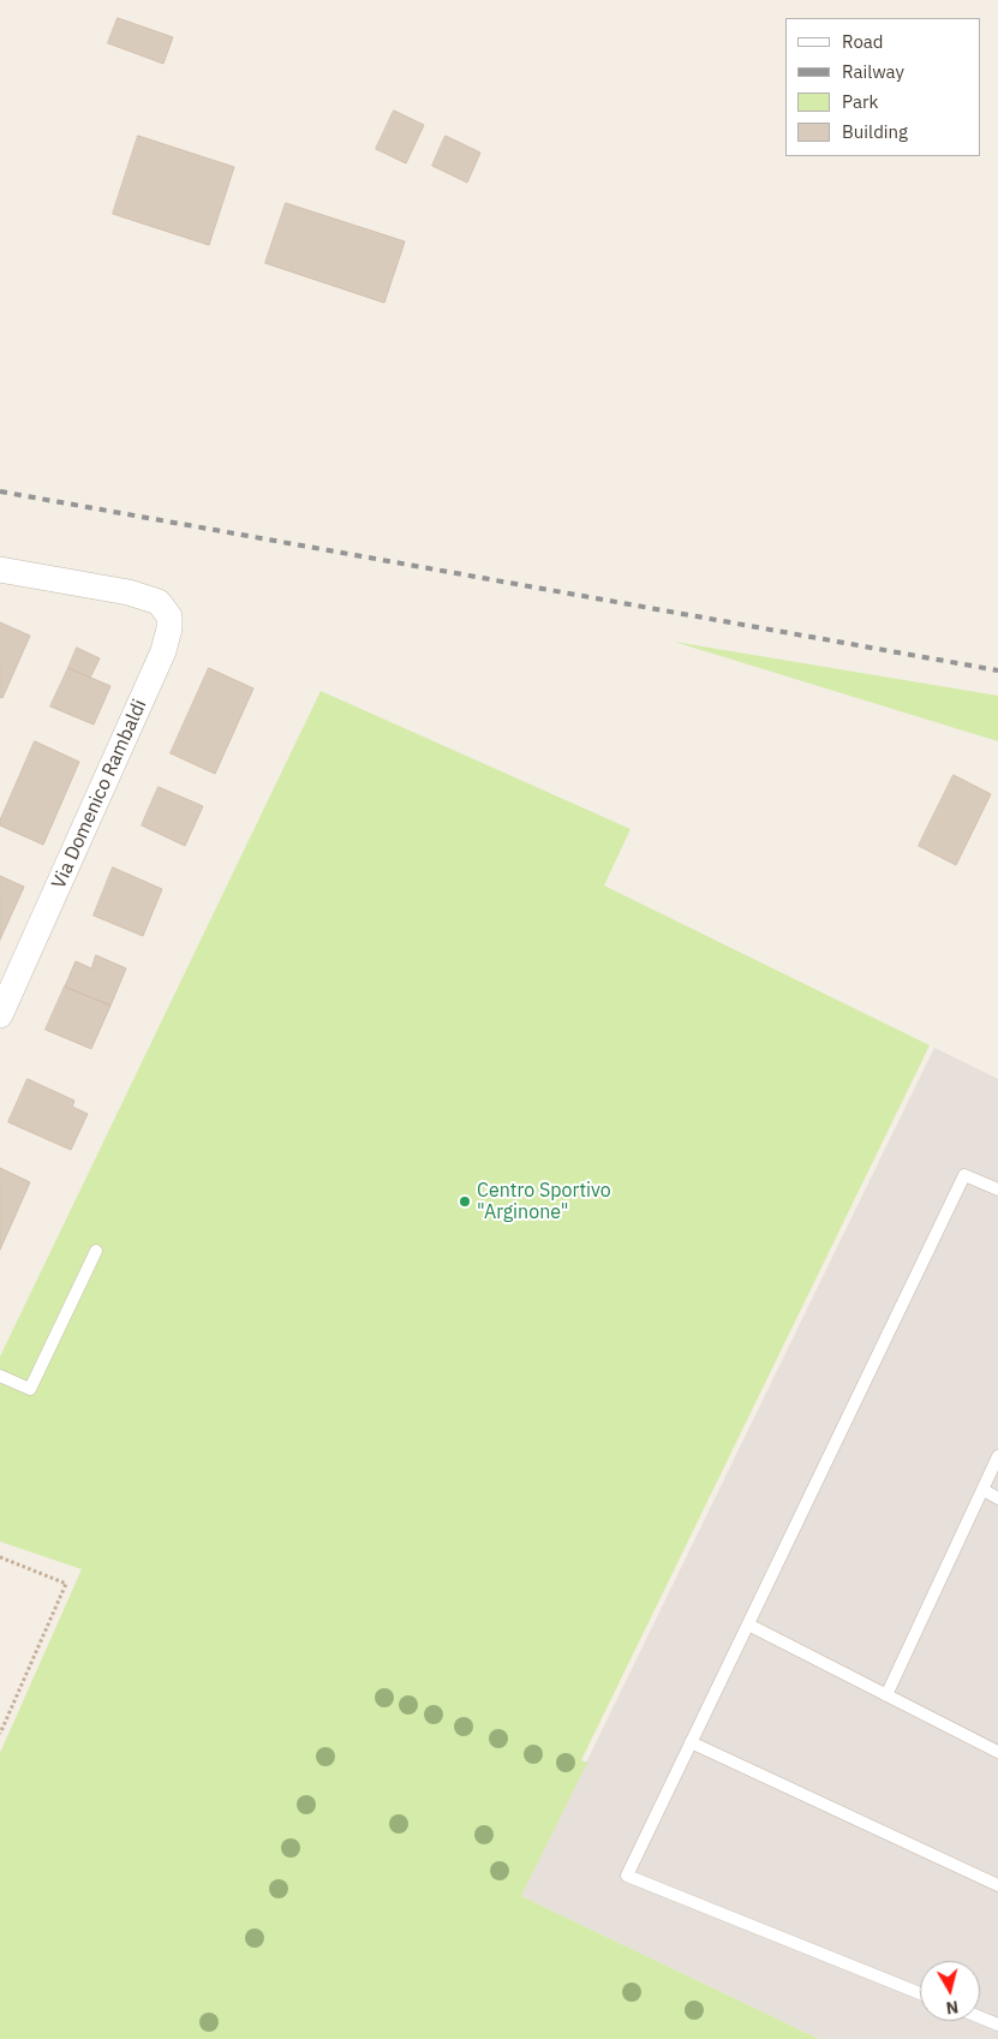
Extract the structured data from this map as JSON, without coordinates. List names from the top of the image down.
{
  "streets": {
    "street": ["Via Domenico Rambaldi"]
  },
  "places": ["Centro Sportivo \"Arginone\""],
  "legend": [
    "Road",
    "Railway",
    "Park",
    "Building"
  ],
  "north": "bottom"
}
